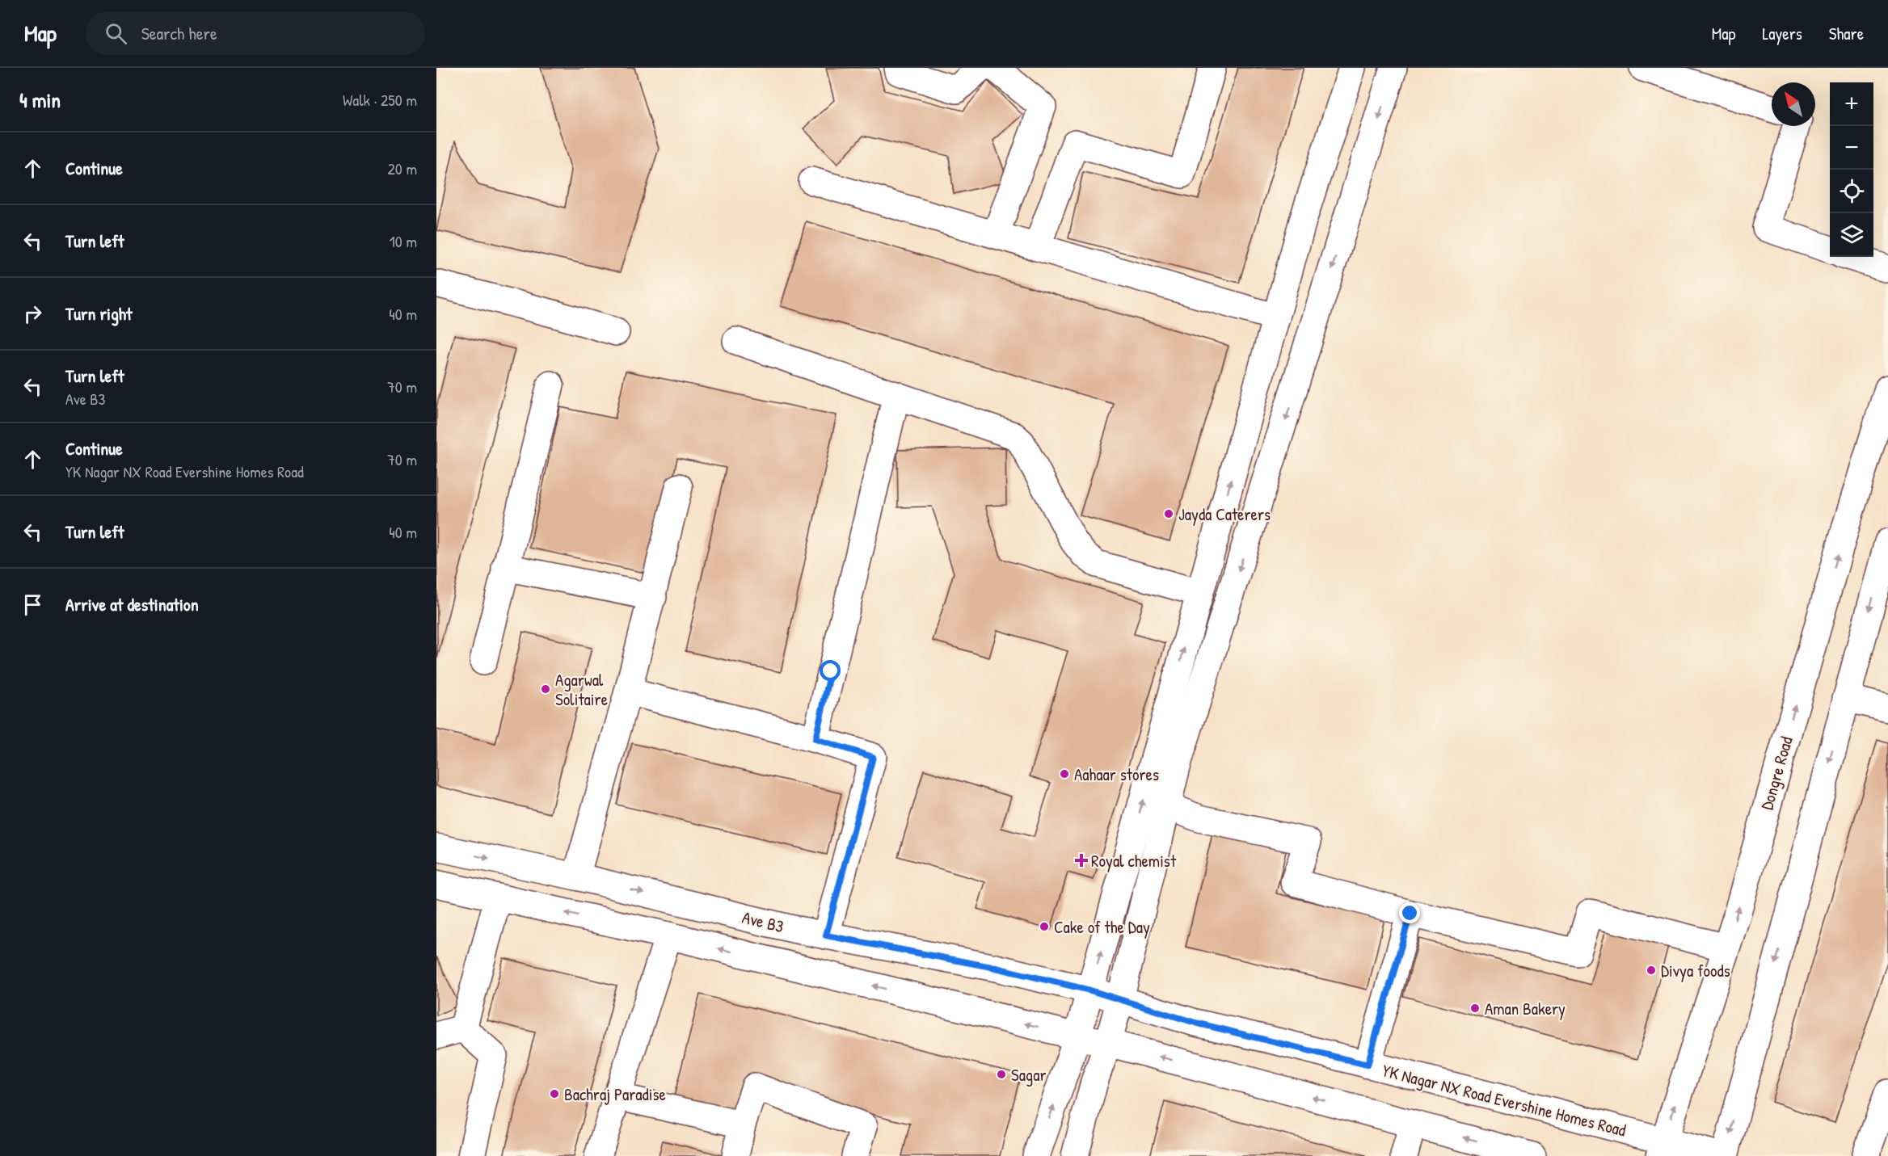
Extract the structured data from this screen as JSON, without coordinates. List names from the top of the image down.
{
  "streets": {
    "street": ["Dongre Road", "Ave B3", "YK Nagar NX Road Evershine Homes Road"]
  },
  "crossings": [
    ["Dongre Road", "YK Nagar NX Road Evershine Homes Road"],
    ["Ave B3", "YK Nagar NX Road Evershine Homes Road"]
  ],
  "places": {
    "other": [
      "Jayda Caterers",
      "Agarwal Solitaire",
      "Aahaar stores",
      "Cake of the Day",
      "Divya foods",
      "Aman Bakery",
      "Sagar",
      "Bachraj Paradise"
    ],
    "health": ["Royal chemist"]
  },
  "north": "top left",
  "page": {
    "header": "Map",
    "search": "Search here",
    "nav": ["Map", "Layers", "Share"],
    "heading": ["4 min", "Walk · 250 m"],
    "map_buttons": ["+", "−"],
    "list": [
      ["Continue", "20 m"],
      ["Turn left", "10 m"],
      ["Turn right", "40 m"],
      ["Turn left", "Ave B3", "70 m"],
      ["Continue", "YK Nagar NX Road Evershine Homes Road", "70 m"],
      ["Turn left", "40 m"],
      "Arrive at destination"
    ]
  }
}
